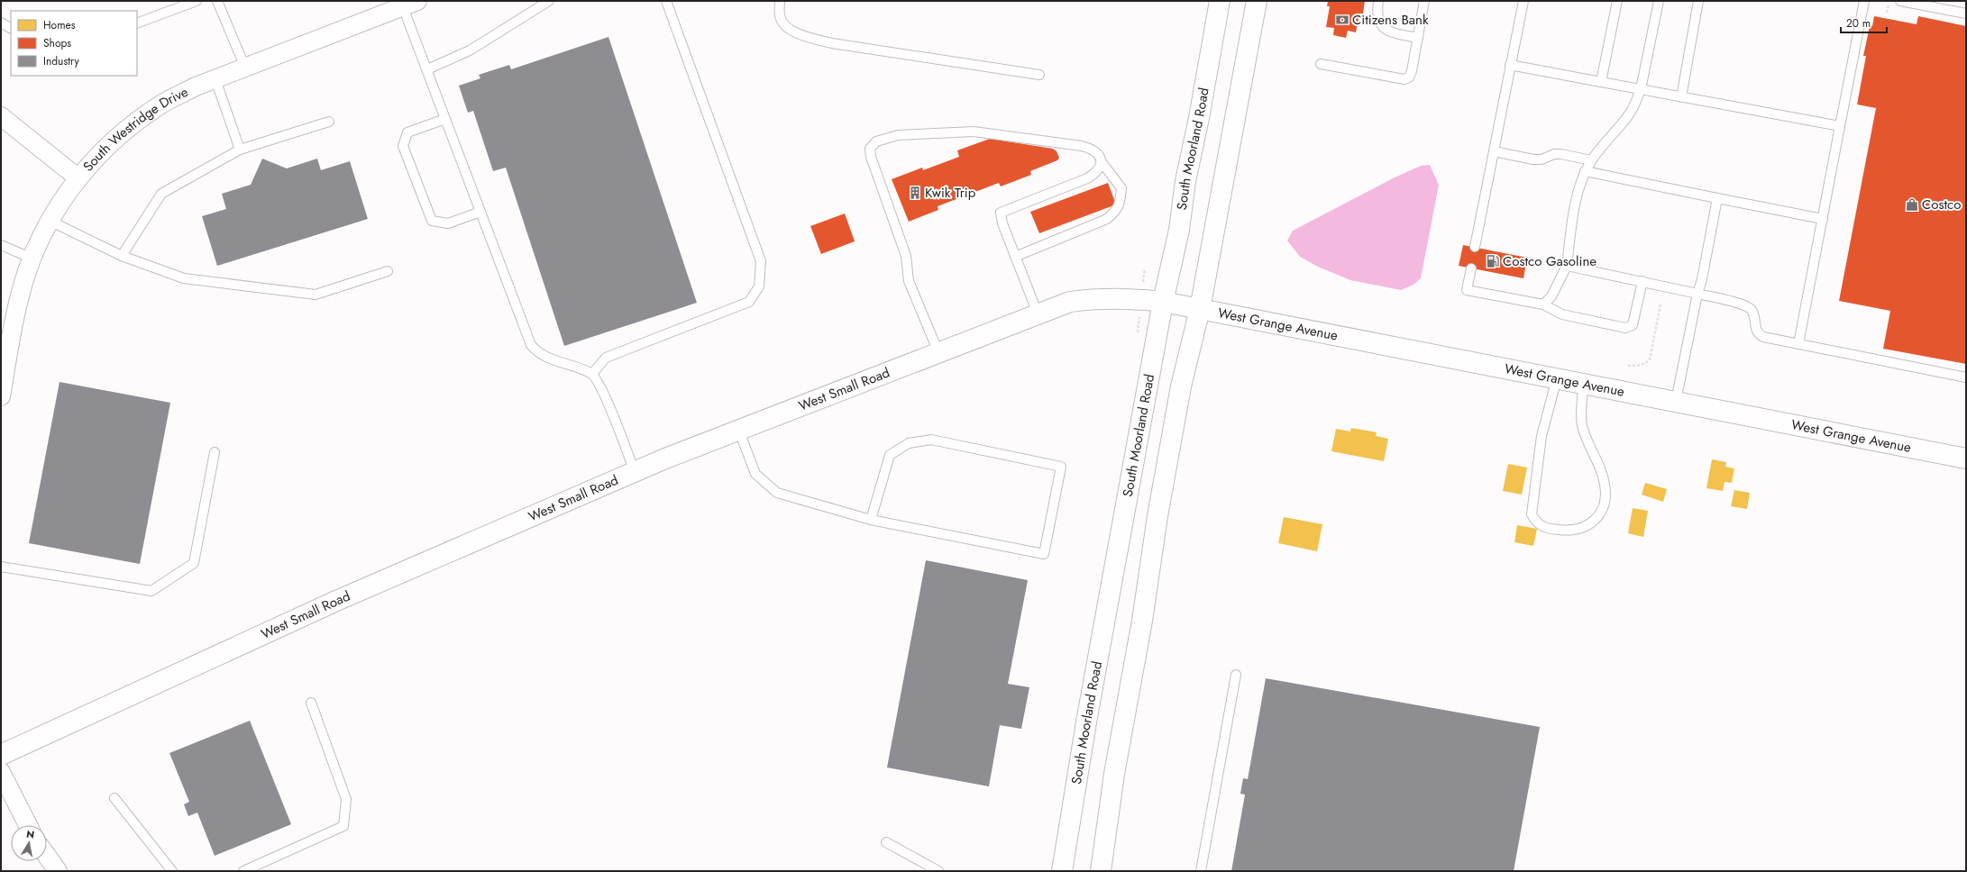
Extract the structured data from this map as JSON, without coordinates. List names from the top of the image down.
{
  "streets": {
    "street": [
      "South Westridge Drive",
      "South Moorland Road",
      "West Grange Avenue",
      "West Small Road"
    ]
  },
  "crossings": [
    ["South Moorland Road", "West Grange Avenue"],
    ["South Moorland Road", "West Small Road"],
    ["West Grange Avenue", "West Small Road"]
  ],
  "places": {
    "bank": ["Citizens Bank"],
    "building": ["Kwik Trip"],
    "shop": ["Costco"],
    "fuel station": ["Costco Gasoline"]
  },
  "legend": ["Homes", "Shops", "Industry"],
  "scale_bar": "20 m",
  "north": "top"
}
